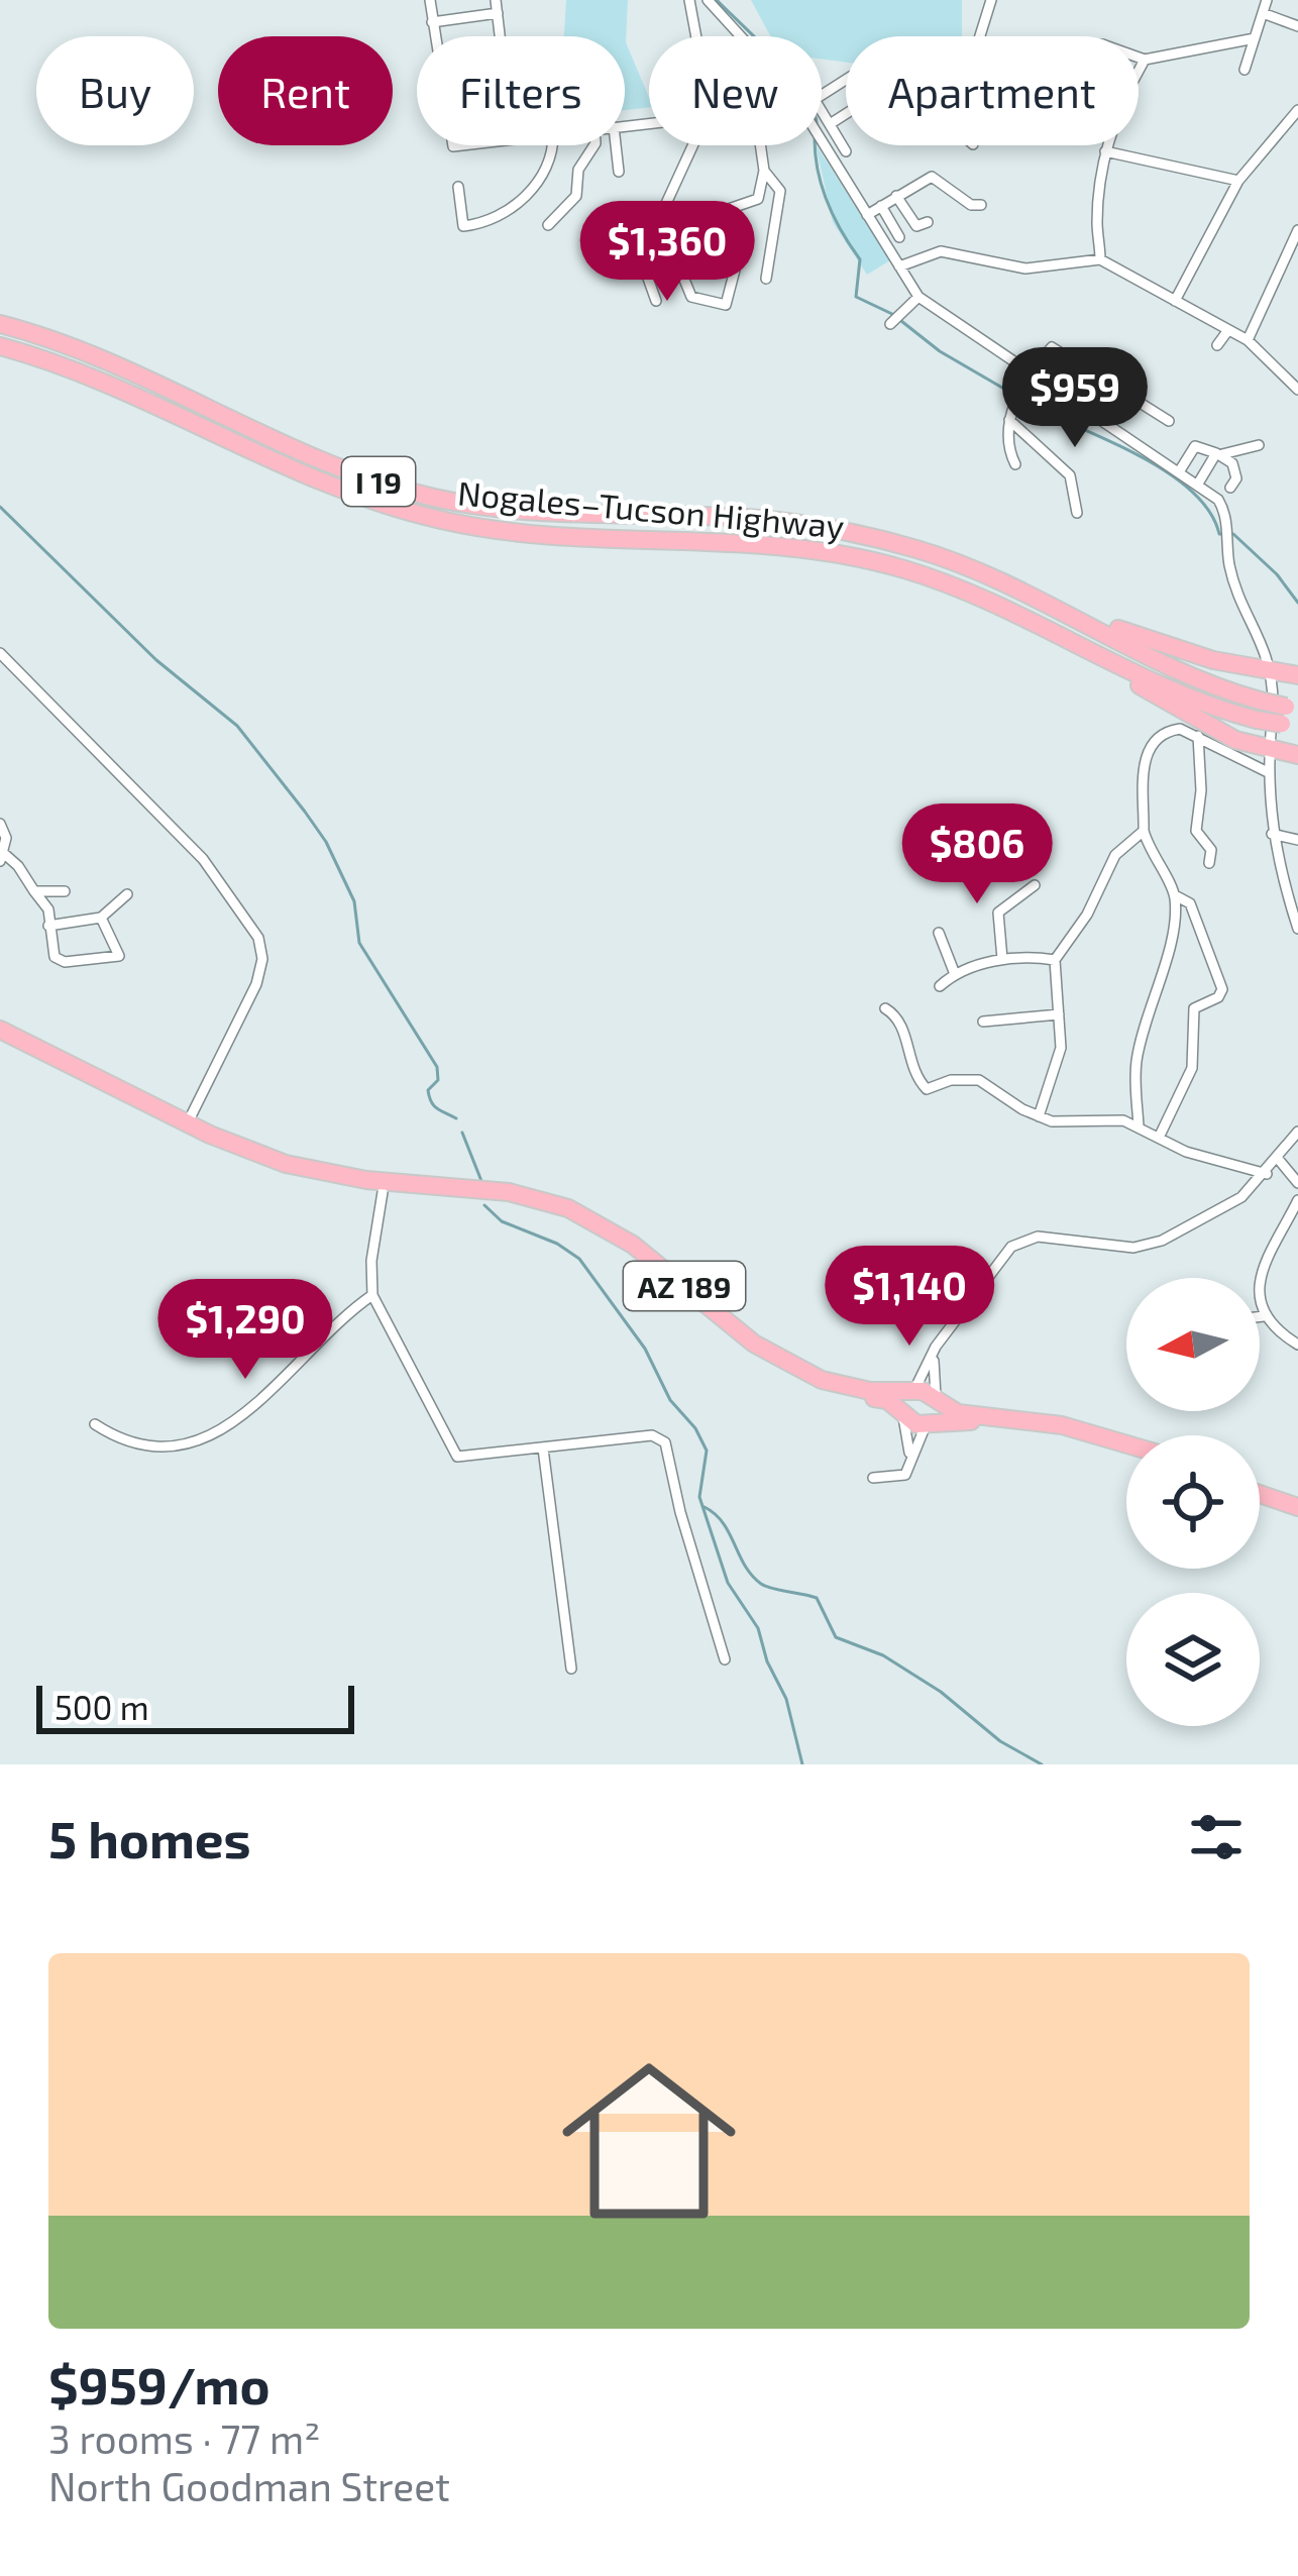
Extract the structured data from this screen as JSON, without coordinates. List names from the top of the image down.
{
  "streets": {
    "highway": ["I 19", "Nogales–Tucson Highway", "AZ 189"]
  },
  "scale_bar": "500 m",
  "north": "left",
  "page": {
    "chip": [
      "Buy",
      "Rent",
      "Filters",
      "New",
      "Apartment"
    ],
    "price": [
      "$1,360",
      "$959",
      "$806",
      "$1,140",
      "$1,290"
    ],
    "scale": "500 m",
    "heading": "5 homes",
    "list": [
      {
        "name": "$959/mo",
        "note": "3 rooms · 77 m² · North Goodman Street"
      }
    ]
  }
}
